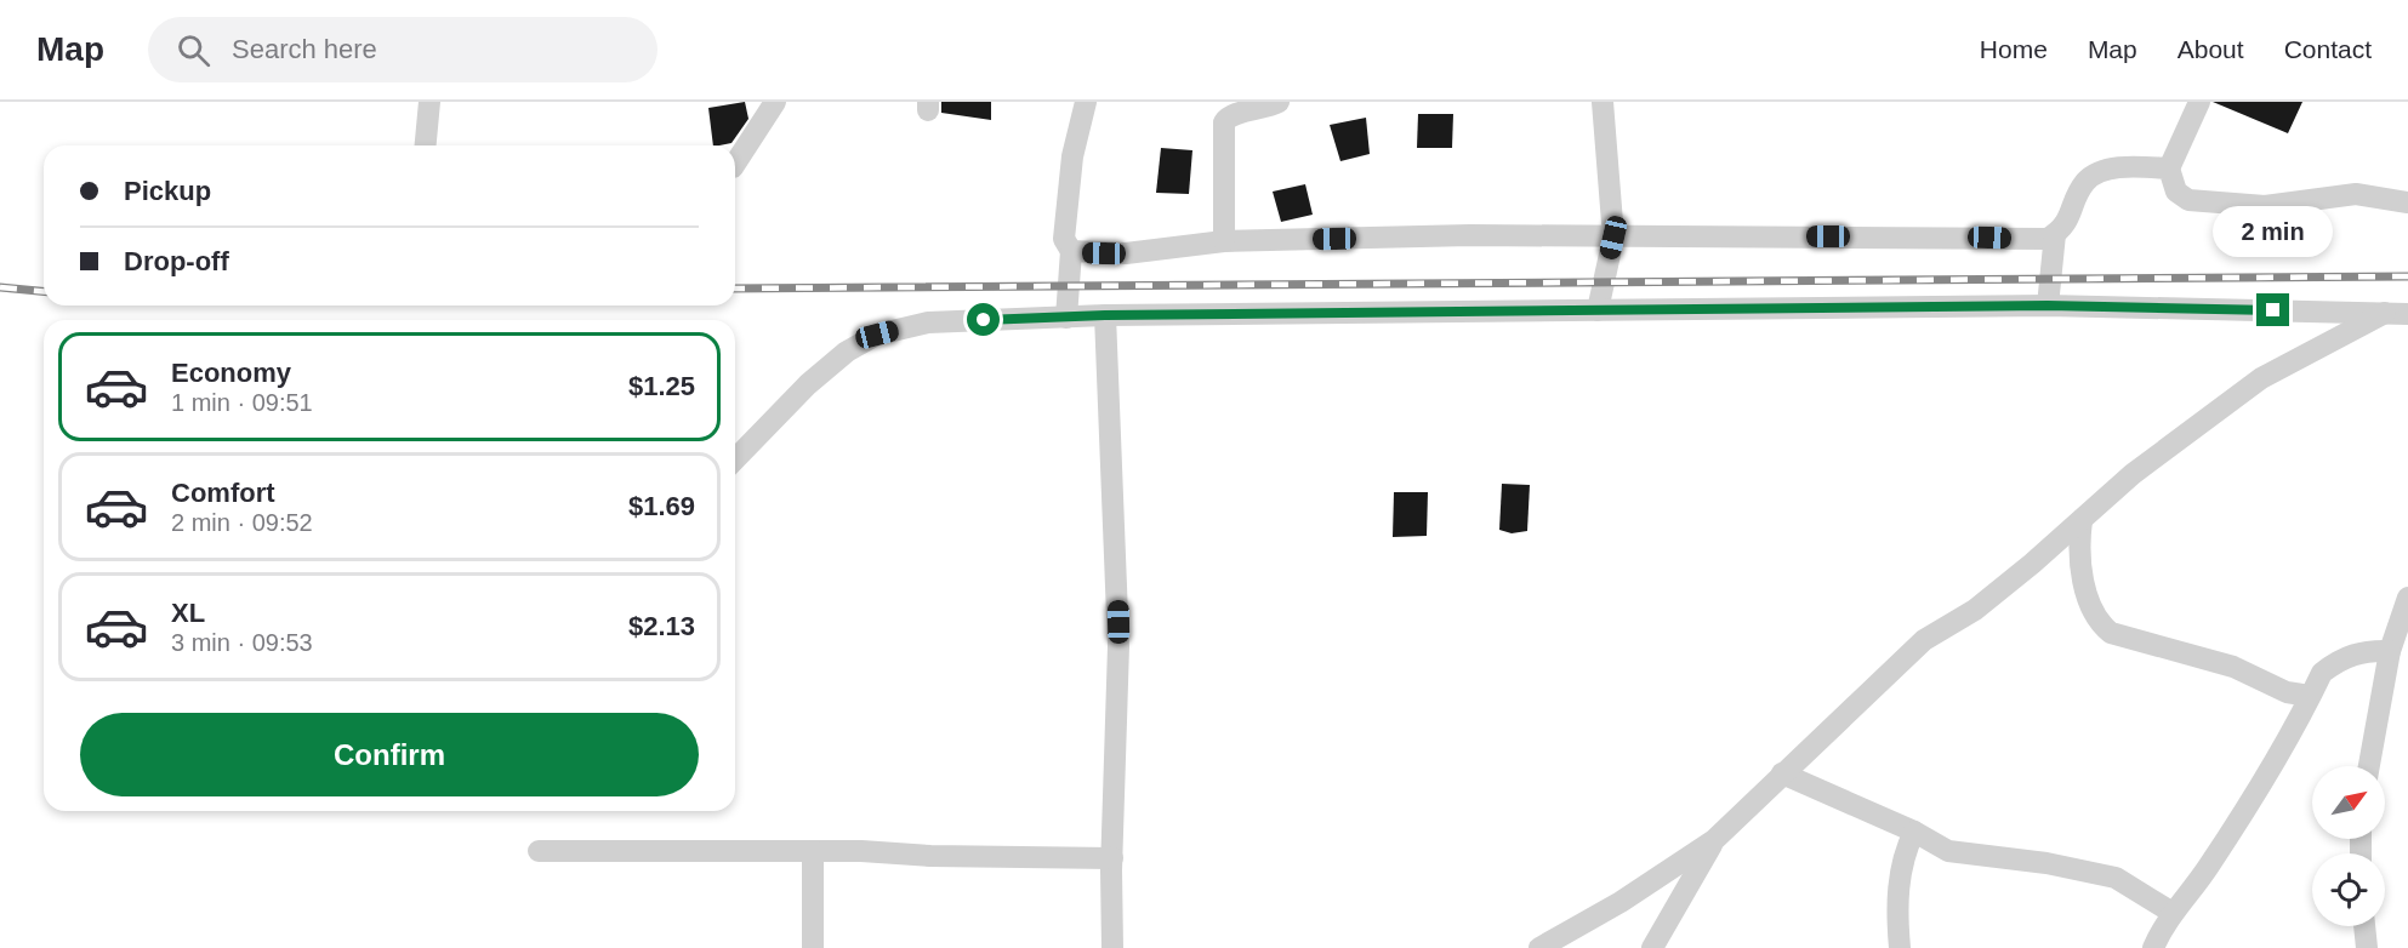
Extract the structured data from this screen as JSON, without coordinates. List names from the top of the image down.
{
  "north": "top right",
  "page": {
    "header": "Map",
    "search": "Search here",
    "nav": [
      "Home",
      "Map",
      "About",
      "Contact"
    ],
    "banner": ["Pickup", "Drop-off"],
    "bubble": "2 min",
    "list": [
      {
        "name": "Economy",
        "note": "1 min · 09:51",
        "value": "$1.25"
      },
      {
        "name": "Comfort",
        "note": "2 min · 09:52",
        "value": "$1.69"
      },
      {
        "name": "XL",
        "note": "3 min · 09:53",
        "value": "$2.13"
      }
    ],
    "buttons": "Confirm"
  }
}
